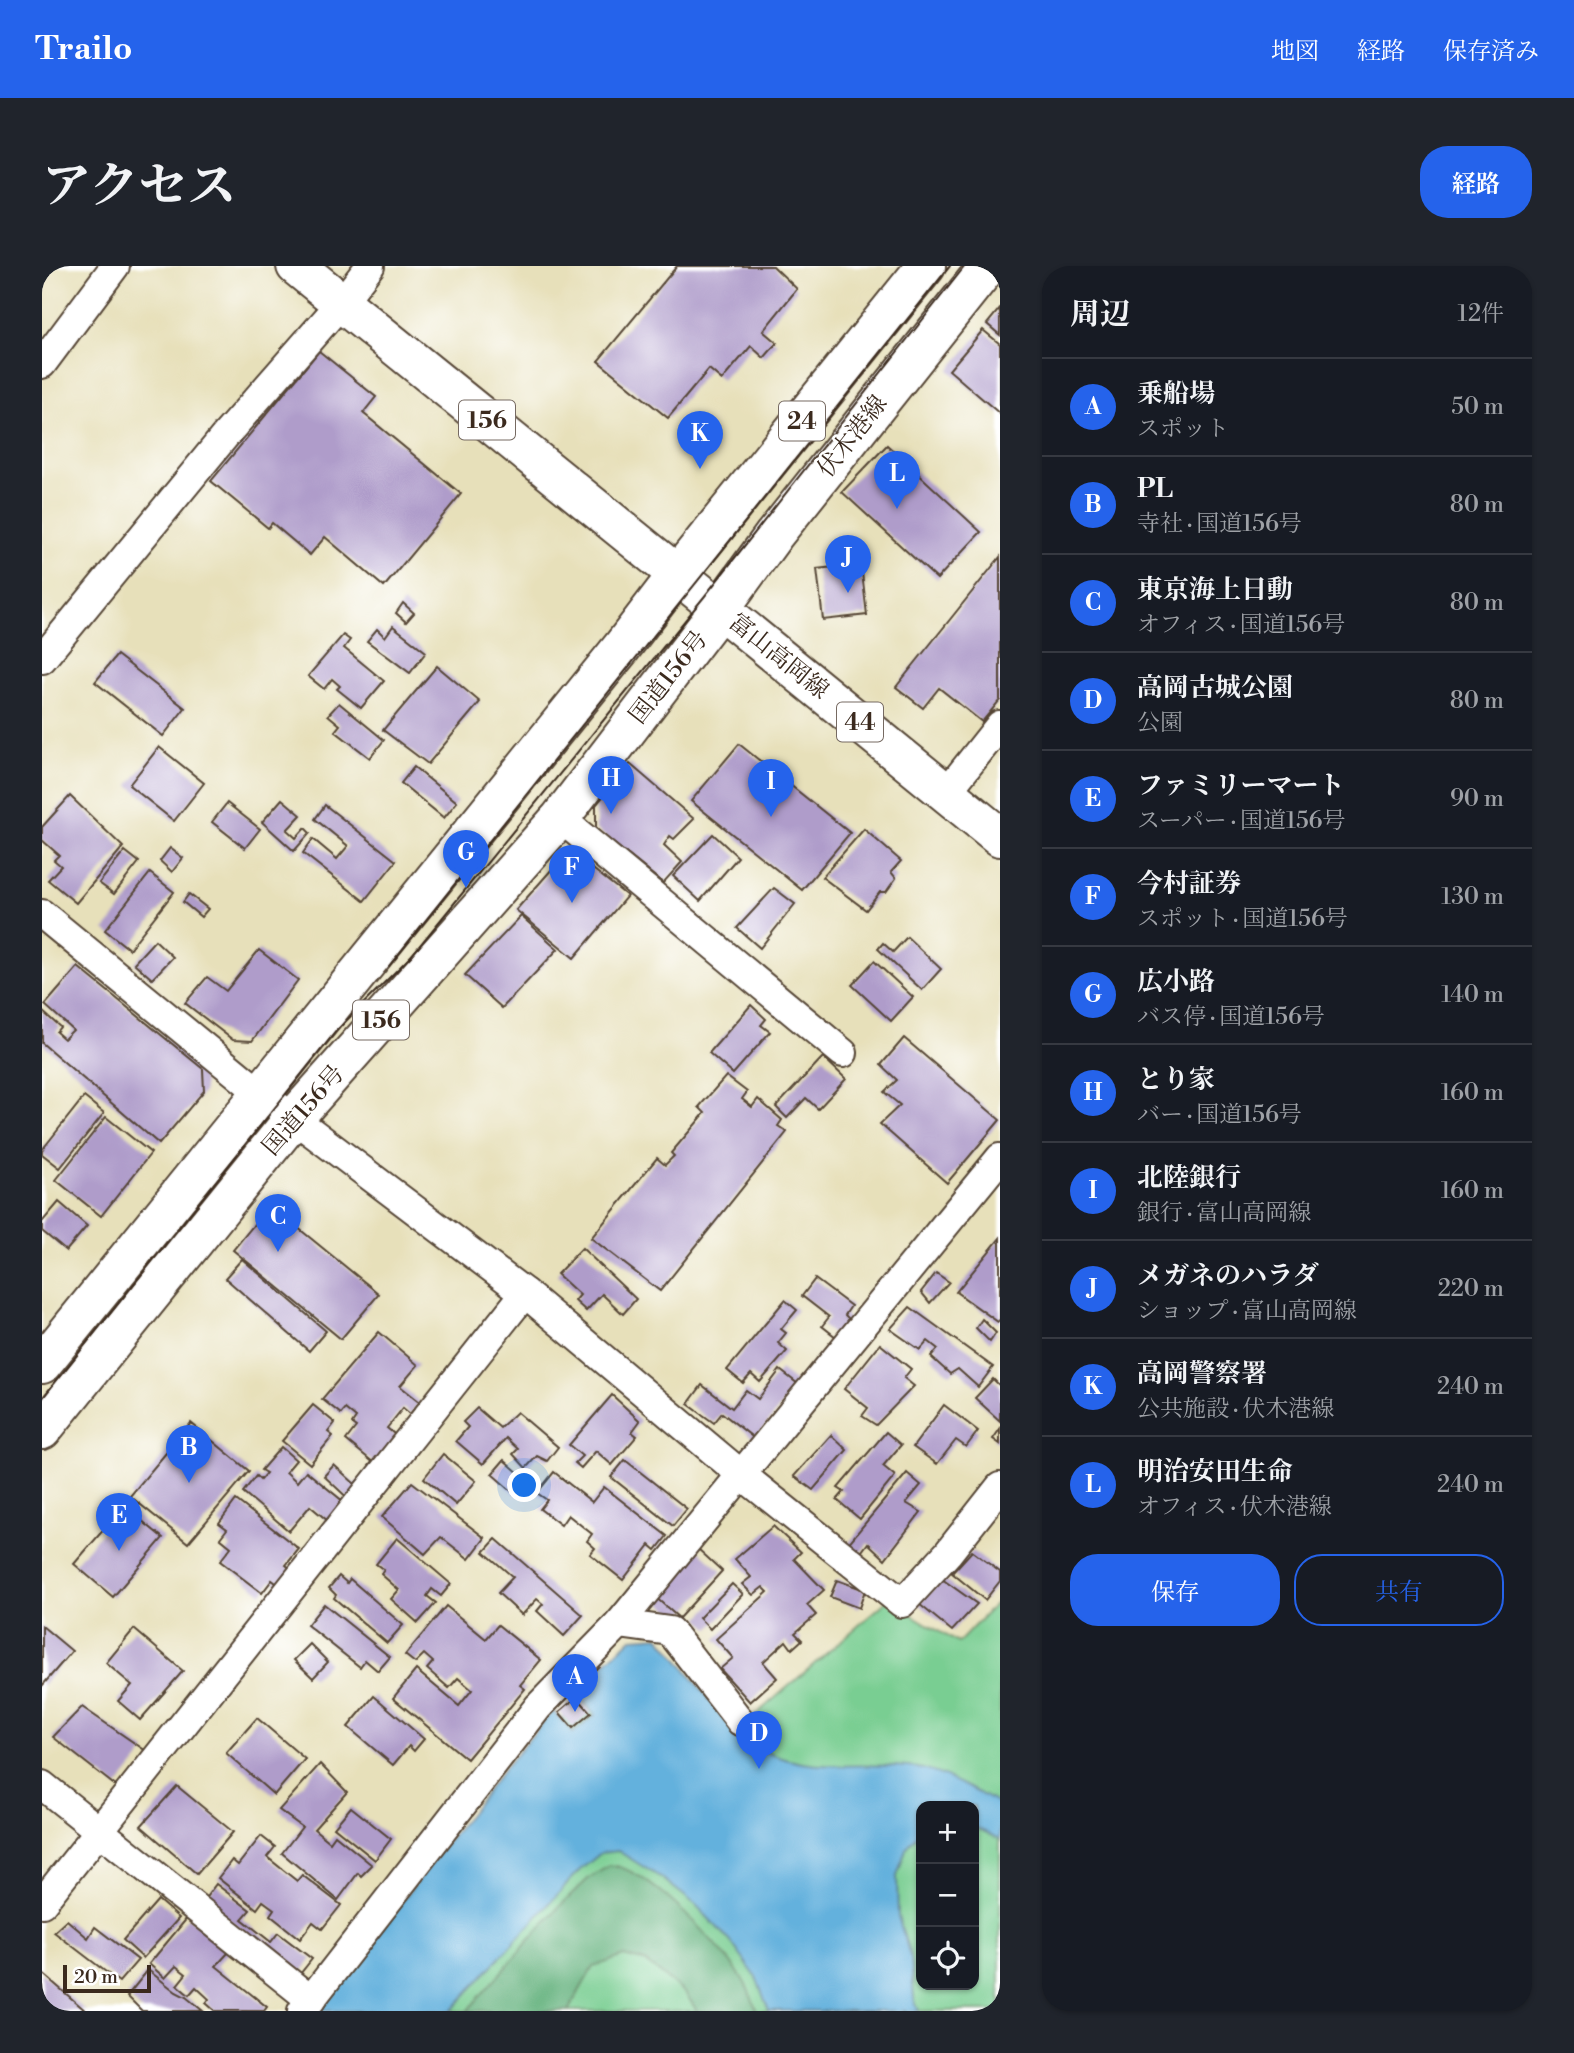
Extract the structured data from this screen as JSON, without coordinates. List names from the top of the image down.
{
  "streets": {
    "main road": [
      "156",
      "24",
      "伏木港線",
      "富山高岡線",
      "国道156号",
      "44"
    ]
  },
  "crossings": [
    ["伏木港線", "富山高岡線"],
    ["伏木港線", "国道156号"],
    ["富山高岡線", "国道156号"]
  ],
  "scale_bar": "20 m",
  "page": {
    "header": "Trailo",
    "nav": ["地図", "経路", "保存済み"],
    "title": "アクセス",
    "buttons": [
      "経路",
      ["保存", "共有"]
    ],
    "heading": ["周辺", "12件"],
    "list": [
      {
        "mark": "A",
        "name": "乗船場",
        "note": "スポット",
        "value": "50 m"
      },
      {
        "mark": "B",
        "name": "PL",
        "note": "寺社 · 国道156号",
        "value": "80 m"
      },
      {
        "mark": "C",
        "name": "東京海上日動",
        "note": "オフィス · 国道156号",
        "value": "80 m"
      },
      {
        "mark": "D",
        "name": "高岡古城公園",
        "note": "公園",
        "value": "80 m"
      },
      {
        "mark": "E",
        "name": "ファミリーマート",
        "note": "スーパー · 国道156号",
        "value": "90 m"
      },
      {
        "mark": "F",
        "name": "今村証券",
        "note": "スポット · 国道156号",
        "value": "130 m"
      },
      {
        "mark": "G",
        "name": "広小路",
        "note": "バス停 · 国道156号",
        "value": "140 m"
      },
      {
        "mark": "H",
        "name": "とり家",
        "note": "バー · 国道156号",
        "value": "160 m"
      },
      {
        "mark": "I",
        "name": "北陸銀行",
        "note": "銀行 · 富山高岡線",
        "value": "160 m"
      },
      {
        "mark": "J",
        "name": "メガネのハラダ",
        "note": "ショップ · 富山高岡線",
        "value": "220 m"
      },
      {
        "mark": "K",
        "name": "高岡警察署",
        "note": "公共施設 · 伏木港線",
        "value": "240 m"
      },
      {
        "mark": "L",
        "name": "明治安田生命",
        "note": "オフィス · 伏木港線",
        "value": "240 m"
      }
    ],
    "pins": [
      "K",
      "L",
      "J",
      "H",
      "I",
      "G",
      "F",
      "C",
      "B",
      "E",
      "A",
      "D"
    ],
    "map_buttons": ["+", "−"],
    "scale": "20 m"
  }
}
